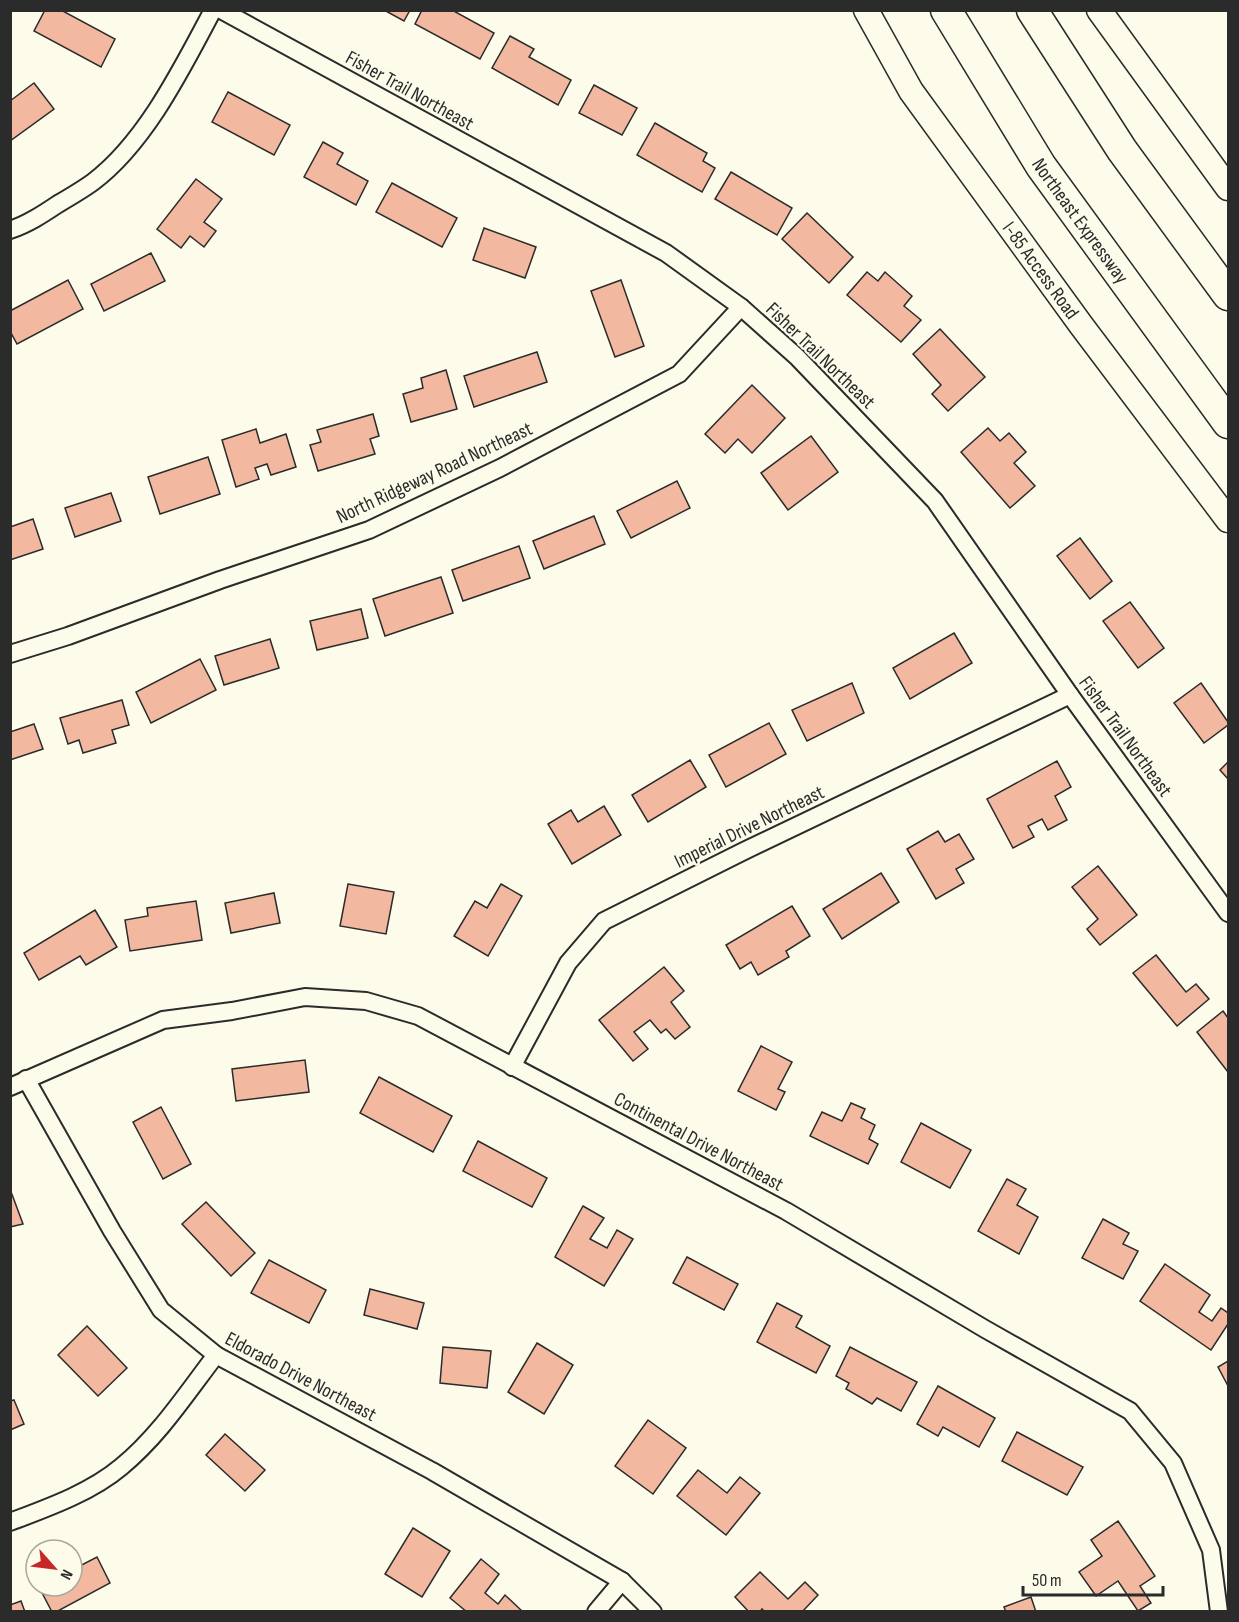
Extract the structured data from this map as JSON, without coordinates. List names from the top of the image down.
{
  "streets": {
    "highway": ["Northeast Expressway"],
    "main road": ["I-85 Access Road"],
    "street": [
      "Fisher Trail Northeast",
      "North Ridgeway Road Northeast",
      "Imperial Drive Northeast",
      "Continental Drive Northeast",
      "Eldorado Drive Northeast"
    ]
  },
  "crossings": [
    ["Fisher Trail Northeast", "North Ridgeway Road Northeast"],
    ["Fisher Trail Northeast", "Imperial Drive Northeast"],
    ["Imperial Drive Northeast", "Continental Drive Northeast"],
    ["Continental Drive Northeast", "Eldorado Drive Northeast"]
  ],
  "scale_bar": "50 m",
  "north": "bottom right"
}
